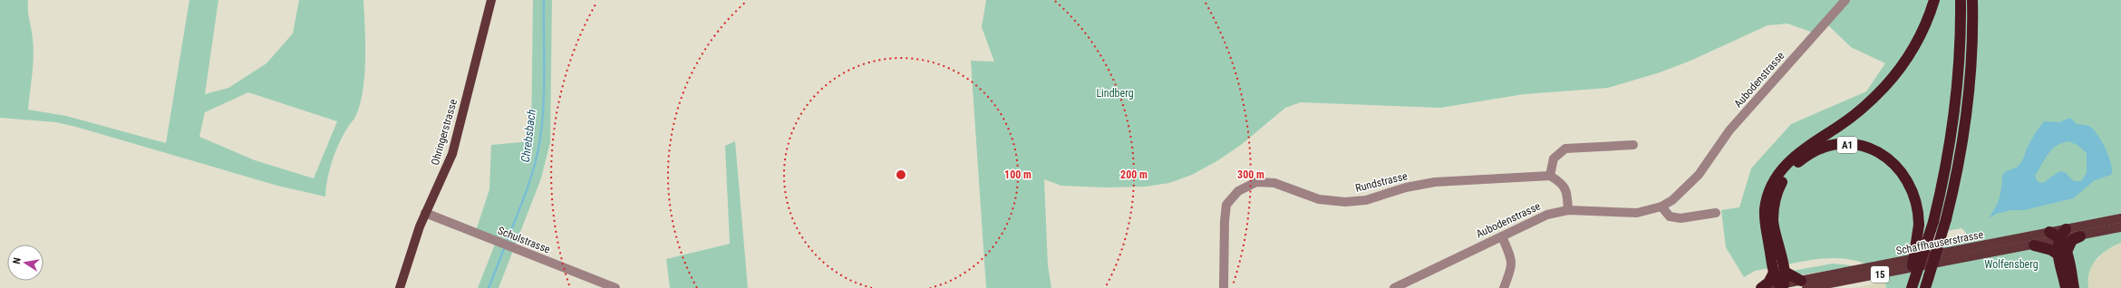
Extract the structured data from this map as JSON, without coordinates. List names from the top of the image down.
{
  "streets": {
    "highway": ["A1"],
    "main road": ["Ohringerstrasse", "Schaffhauserstrasse", "15"],
    "street": ["Aubodenstrasse", "Rundstrasse", "Schulstrasse"]
  },
  "crossings": [
    ["Ohringerstrasse", "Schulstrasse"],
    ["A1", "Schaffhauserstrasse"]
  ],
  "water": ["Chrebsbach"],
  "parks": ["Lindberg", "Wolfensberg"],
  "north": "left",
  "rings": ["100 m", "200 m", "300 m"]
}
